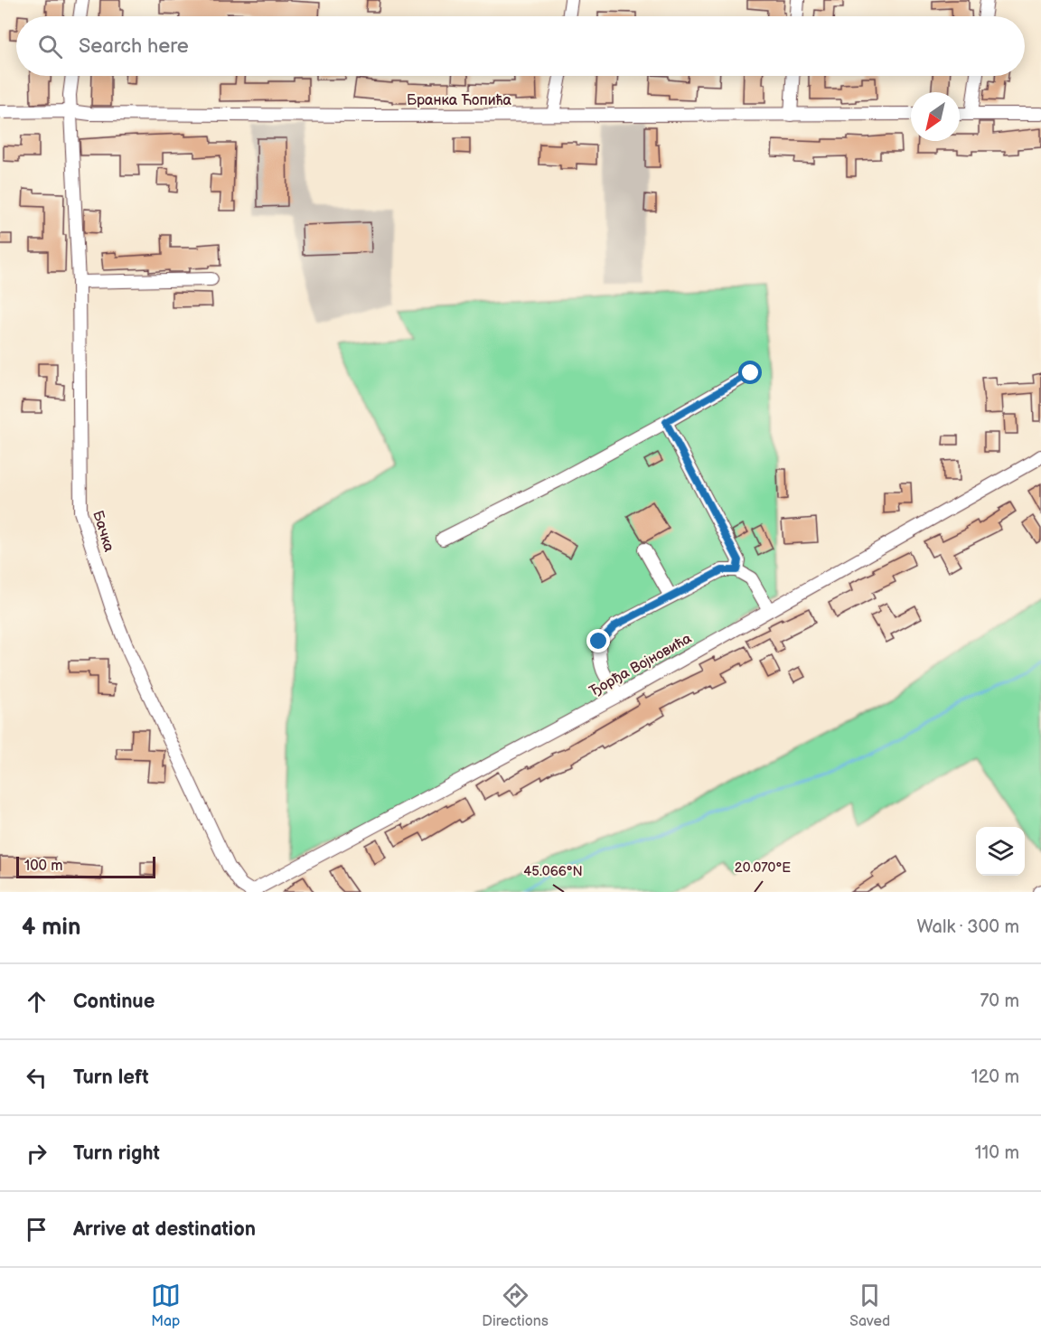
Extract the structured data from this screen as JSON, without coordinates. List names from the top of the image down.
{
  "streets": {
    "street": ["Бранка Ћопића", "Бачка", "Ђорђа Војновића"]
  },
  "crossings": [
    ["Бранка Ћопића", "Бачка"],
    ["Бачка", "Ђорђа Војновића"]
  ],
  "scale_bar": "100 m",
  "north": "bottom left",
  "page": {
    "search": "Search here",
    "scale": "100 m",
    "heading": ["4 min", "Walk · 300 m"],
    "list": [
      ["Continue", "70 m"],
      ["Turn left", "120 m"],
      ["Turn right", "110 m"],
      "Arrive at destination"
    ],
    "nav": ["Map", "Directions", "Saved"]
  },
  "coordinates": ["20.070°E", "45.066°N"]
}
